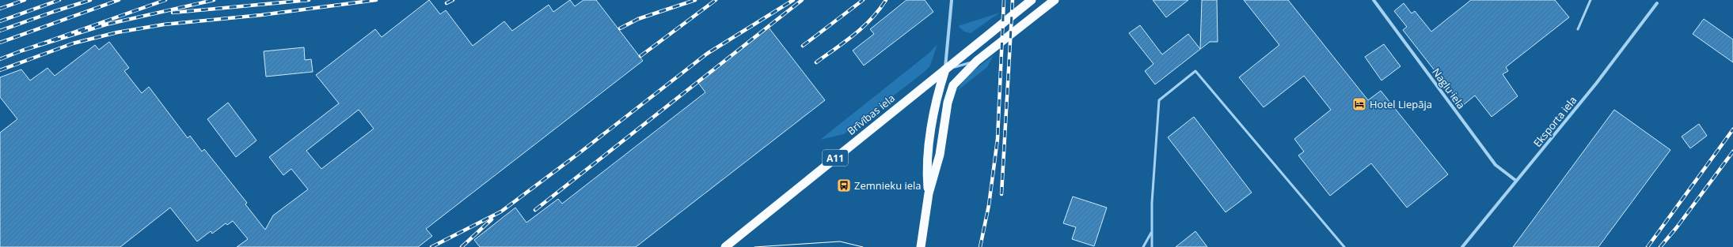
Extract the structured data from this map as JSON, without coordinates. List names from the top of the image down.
{
  "streets": {
    "highway": ["Brīvības iela", "A11"],
    "street": ["Naglu iela", "Eksporta iela"]
  },
  "crossings": [
    ["Naglu iela", "Eksporta iela"]
  ],
  "places": {
    "hotel": ["Hotel Liepāja"],
    "bus stop": ["Zemnieku iela"]
  }
}
